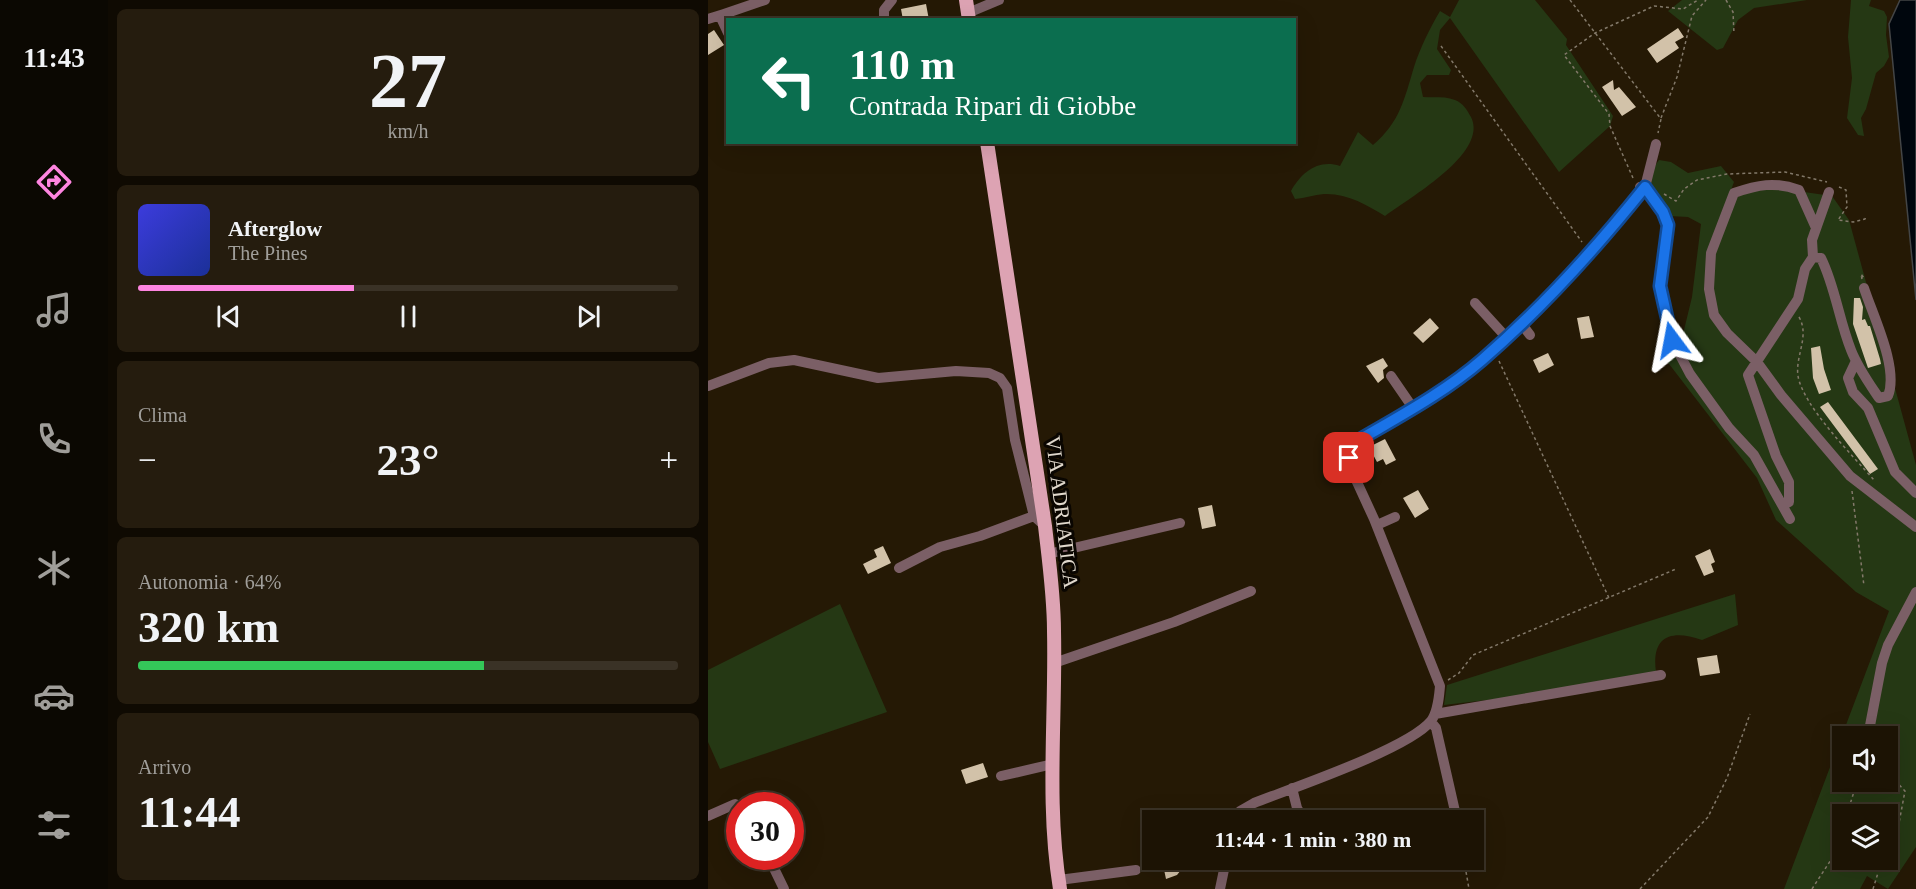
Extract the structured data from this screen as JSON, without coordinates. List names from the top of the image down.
{
  "streets": {
    "main road": ["VIA ADRIATICA"]
  },
  "page": {
    "tabs": "11:43",
    "tile": [
      ["27", "km/h"],
      "Clima",
      ["Autonomia · 64%", "320 km"],
      ["Arrivo", "11:44"]
    ],
    "turn": ["110 m", "Contrada Ripari di Giobbe"],
    "song": ["Afterglow", "The Pines"],
    "heat": ["−", "23°", "+"],
    "limit": "30",
    "trip": "11:44 · 1 min · 380 m"
  }
}
